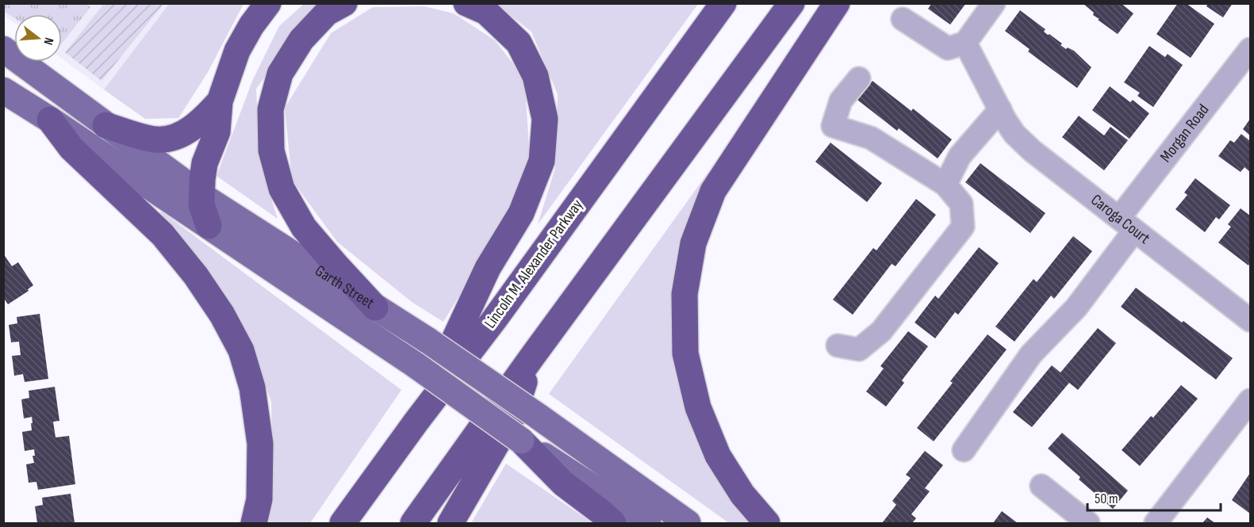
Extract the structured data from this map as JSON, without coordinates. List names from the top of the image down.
{
  "streets": {
    "highway": ["Lincoln M. Alexander Parkway"],
    "main road": ["Garth Street"],
    "street": ["Morgan Road", "Caroga Court"]
  },
  "crossings": [
    ["Morgan Road", "Caroga Court"]
  ],
  "scale_bar": "50 m",
  "north": "right"
}
